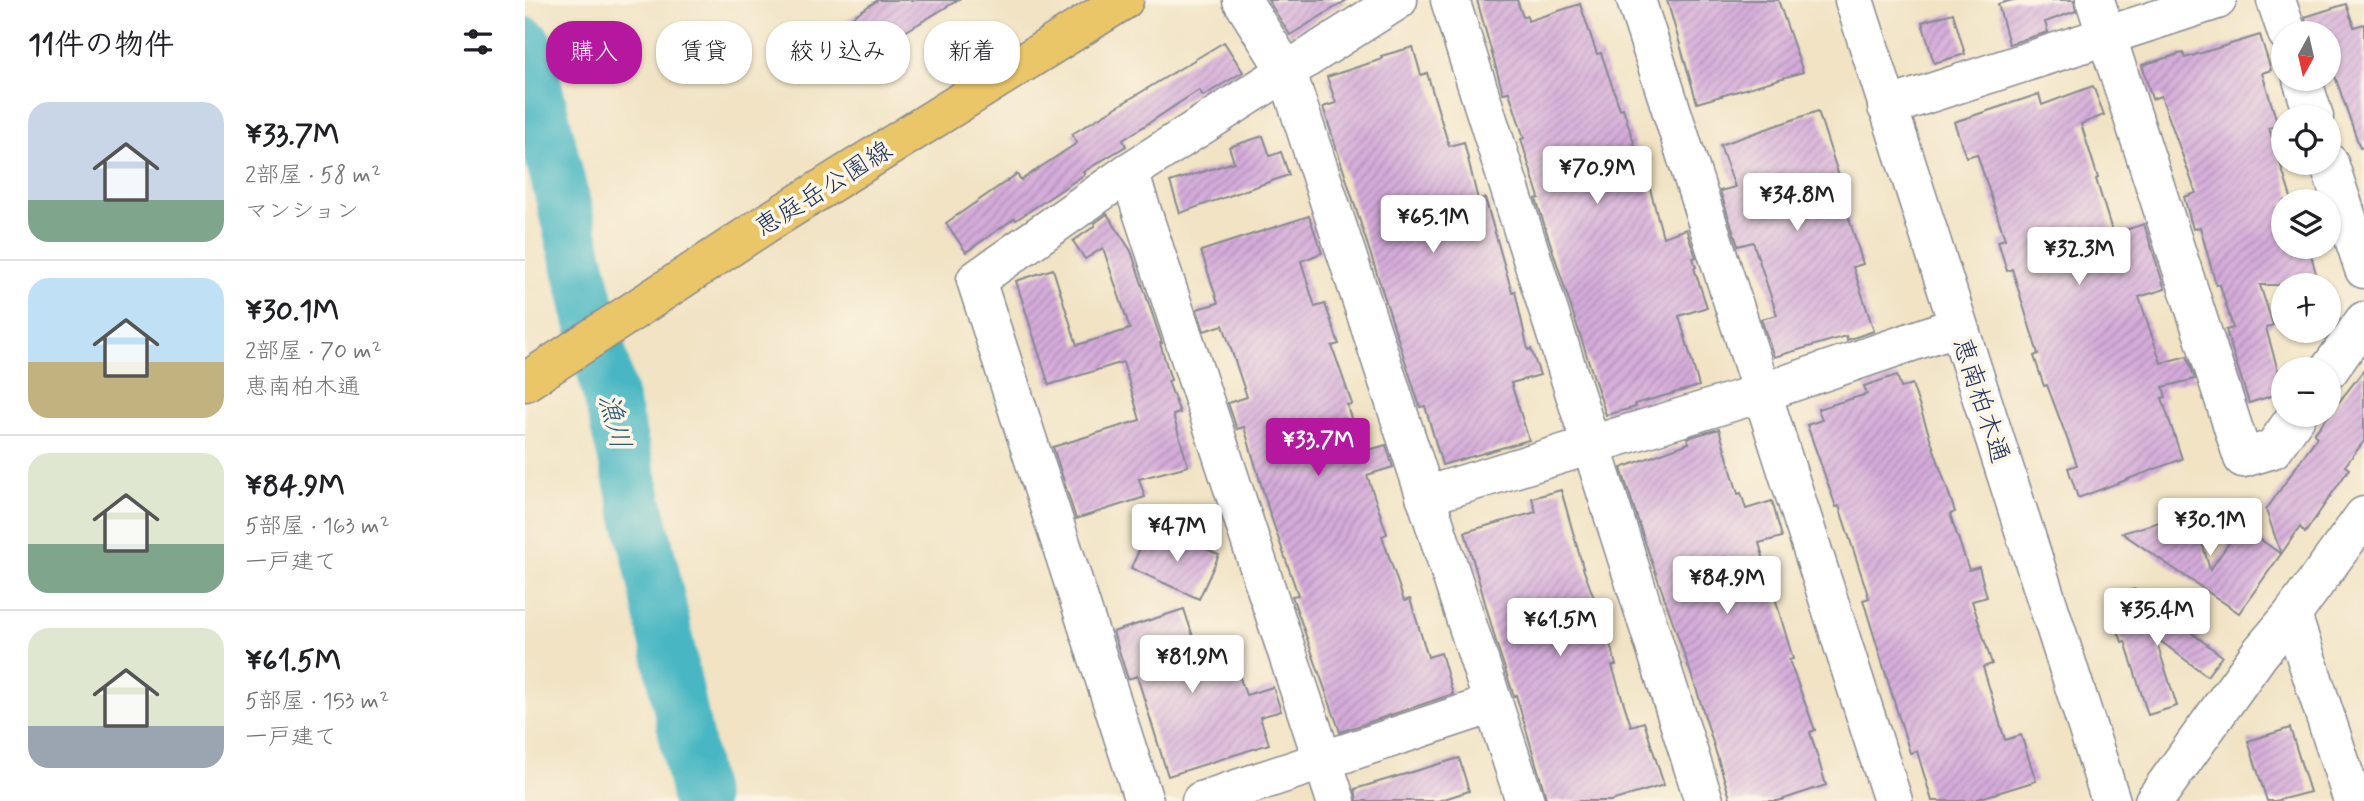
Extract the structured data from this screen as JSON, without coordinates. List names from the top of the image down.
{
  "streets": {
    "main road": ["恵庭岳公園線"],
    "street": ["恵南柏木通"]
  },
  "water": ["漁川"],
  "north": "bottom",
  "page": {
    "heading": "11件の物件",
    "map_buttons": ["+", "−"],
    "chip": [
      "購入",
      "賃貸",
      "絞り込み",
      "新着"
    ],
    "list": [
      {
        "name": "¥33.7M",
        "note": "2部屋 · 58 m² · マンション"
      },
      {
        "name": "¥30.1M",
        "note": "2部屋 · 70 m² · 恵南柏木通"
      },
      {
        "name": "¥84.9M",
        "note": "5部屋 · 163 m² · 一戸建て"
      },
      {
        "name": "¥61.5M",
        "note": "5部屋 · 153 m² · 一戸建て"
      }
    ],
    "price": [
      "¥70.9M",
      "¥34.8M",
      "¥65.1M",
      "¥32.3M",
      "¥33.7M",
      "¥30.1M",
      "¥47M",
      "¥84.9M",
      "¥35.4M",
      "¥61.5M",
      "¥81.9M"
    ]
  }
}
